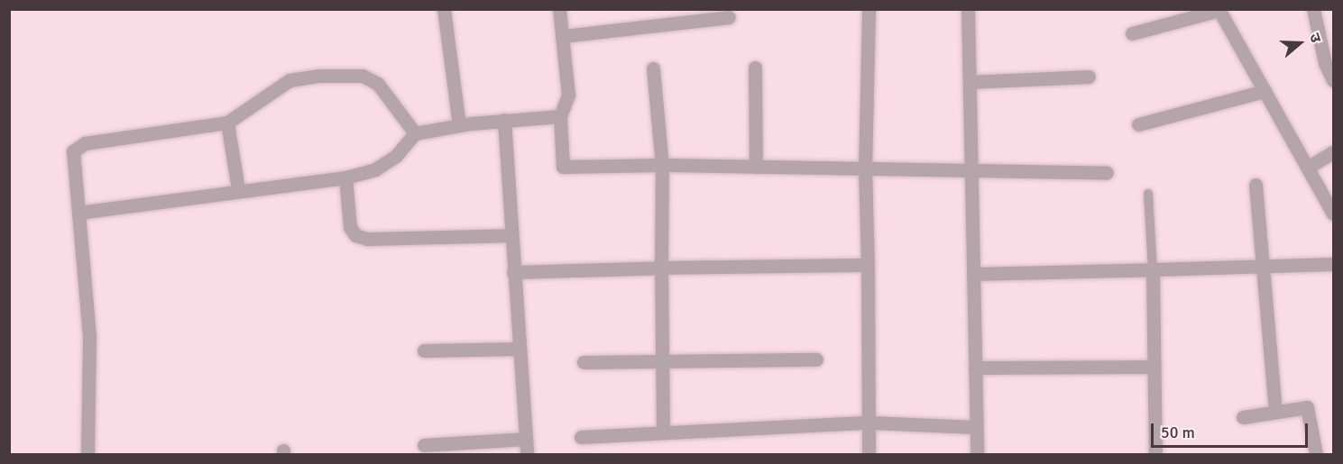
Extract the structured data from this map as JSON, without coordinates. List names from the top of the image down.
{
  "scale_bar": "50 m",
  "north": "right"
}
